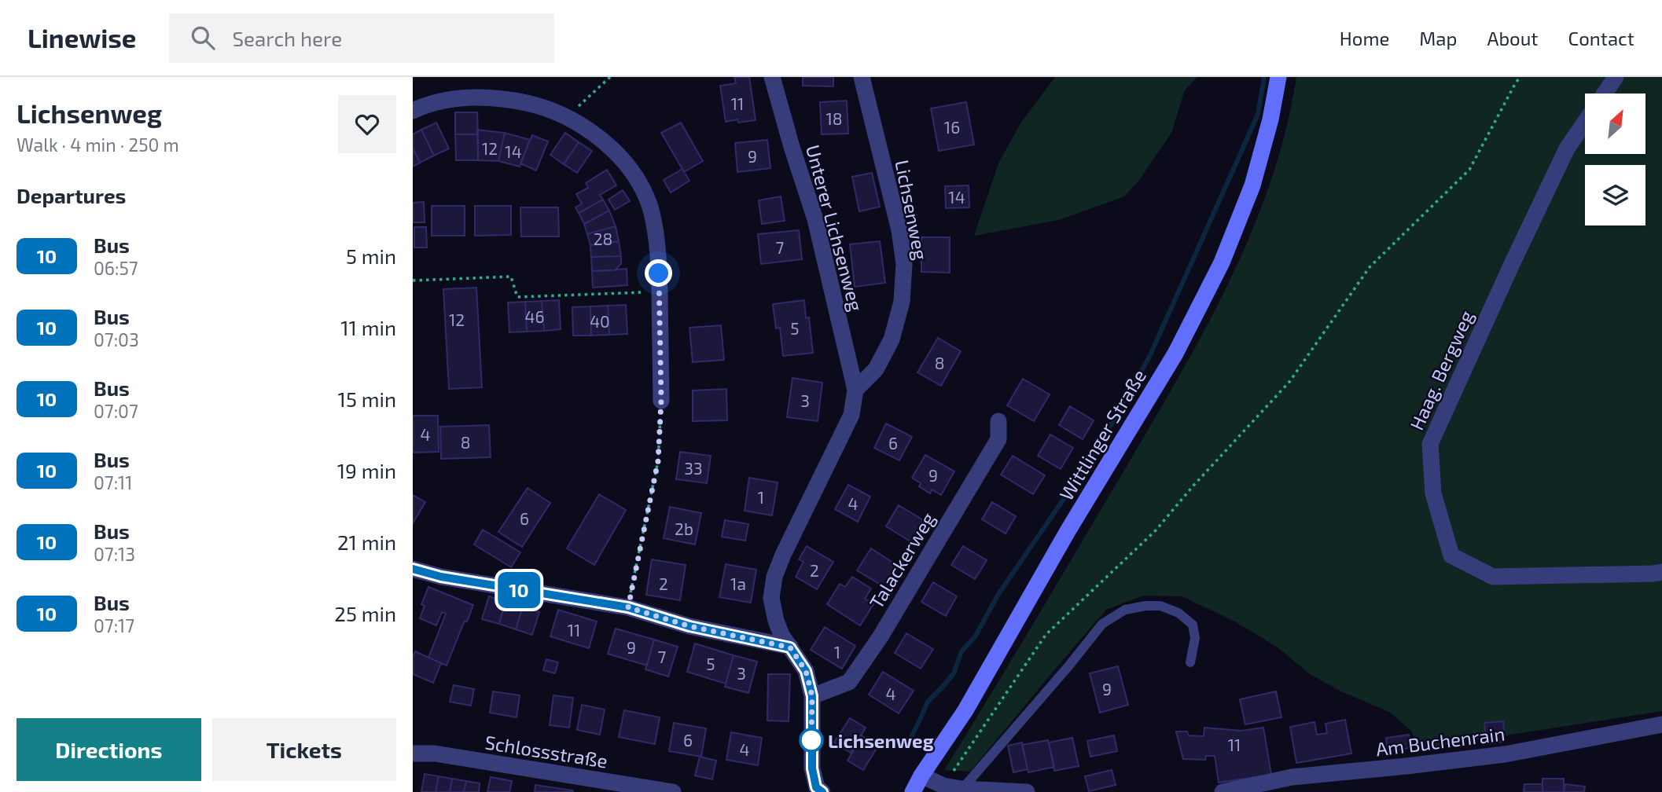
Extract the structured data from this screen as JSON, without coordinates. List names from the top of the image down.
{
  "streets": {
    "street": [
      "Lichsenweg",
      "Unterer Lichsenweg",
      "Haag. Bergweg",
      "Wittlinger Straße",
      "Talackerweg",
      "Am Buchenrain",
      "Schlossstraße"
    ]
  },
  "crossings": [
    ["Lichsenweg", "Unterer Lichsenweg"]
  ],
  "places": ["Lichsenweg"],
  "lines": ["bus line 10"],
  "house_numbers": [
    "11",
    "18",
    "16",
    "12",
    "14",
    "9",
    "14",
    "28",
    "7",
    "46",
    "12",
    "40",
    "5",
    "8",
    "3",
    "4",
    "8",
    "6",
    "33",
    "9",
    "1",
    "4",
    "6",
    "2b",
    "2",
    "2",
    "1a",
    "11",
    "9",
    "1",
    "7",
    "5",
    "3",
    "9",
    "4",
    "6",
    "11",
    "4"
  ],
  "north": "top right",
  "page": {
    "header": "Linewise",
    "search": "Search here",
    "nav": [
      "Home",
      "Map",
      "About",
      "Contact"
    ],
    "heading": [
      ["Lichsenweg", "Walk · 4 min · 250 m"],
      "Departures"
    ],
    "on_map": "10",
    "list": [
      {
        "mark": "10",
        "name": "Bus",
        "note": "06:57",
        "value": "5 min"
      },
      {
        "mark": "10",
        "name": "Bus",
        "note": "07:03",
        "value": "11 min"
      },
      {
        "mark": "10",
        "name": "Bus",
        "note": "07:07",
        "value": "15 min"
      },
      {
        "mark": "10",
        "name": "Bus",
        "note": "07:11",
        "value": "19 min"
      },
      {
        "mark": "10",
        "name": "Bus",
        "note": "07:13",
        "value": "21 min"
      },
      {
        "mark": "10",
        "name": "Bus",
        "note": "07:17",
        "value": "25 min"
      }
    ],
    "buttons": ["Directions", "Tickets"]
  }
}
